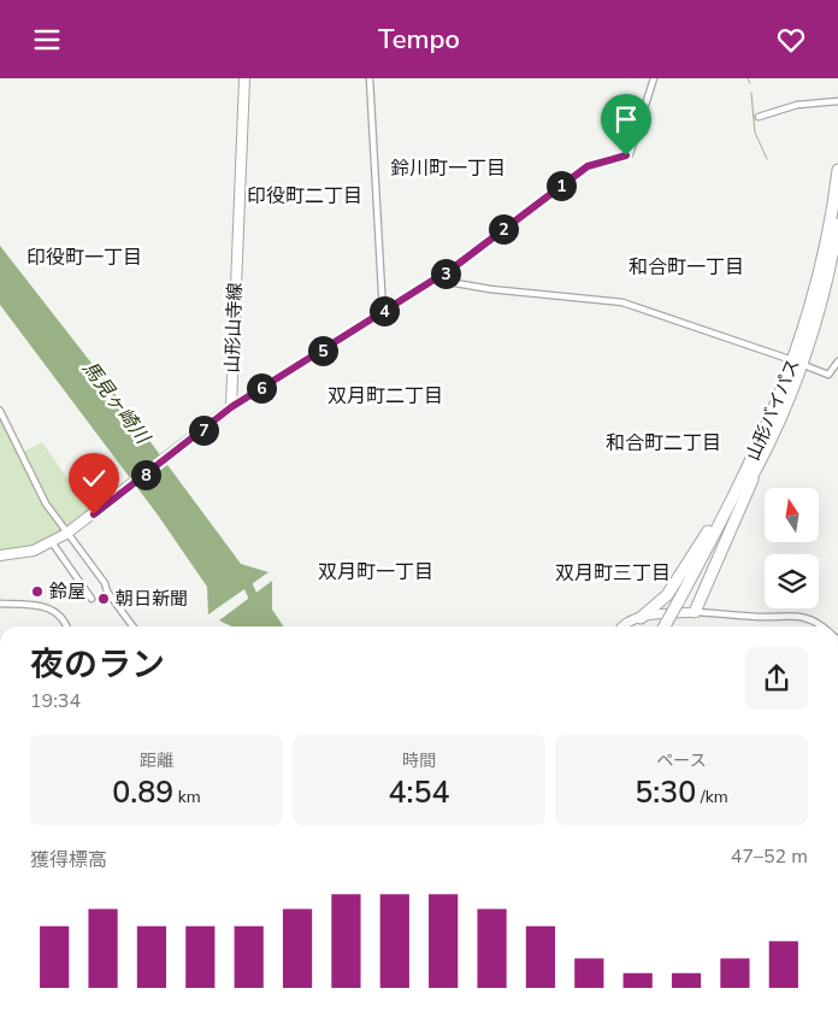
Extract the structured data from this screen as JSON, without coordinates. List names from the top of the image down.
{
  "streets": {
    "highway": ["山形バイパス"],
    "main road": ["山形山寺線"]
  },
  "districts": [
    "鈴川町一丁目",
    "印役町二丁目",
    "印役町一丁目",
    "和合町一丁目",
    "双月町二丁目",
    "和合町二丁目",
    "双月町一丁目",
    "双月町三丁目"
  ],
  "water": ["馬見ヶ崎川"],
  "places": ["鈴屋", "朝日新聞"],
  "north": "top",
  "page": {
    "header": "Tempo",
    "pins": [
      "1",
      "2",
      "3",
      "4",
      "5",
      "6",
      "7",
      "8"
    ],
    "heading": ["夜のラン", "19:34"],
    "stats": [
      ["距離", "0.89 km"],
      ["時間", "4:54"],
      ["ペース", "5:30 /km"]
    ],
    "chart": ["獲得標高", "47–52 m"]
  }
}
